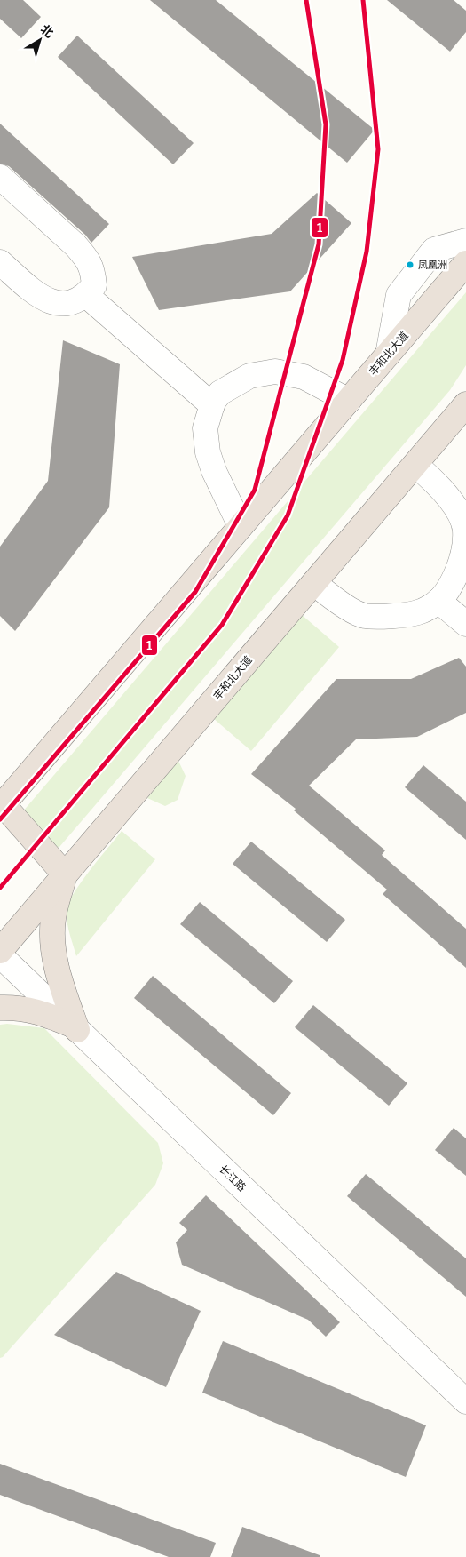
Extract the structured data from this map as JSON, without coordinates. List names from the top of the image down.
{
  "streets": {
    "highway": ["丰和北大道"],
    "street": ["长江路"]
  },
  "places": ["凤凰洲"],
  "lines": ["transit line 1"],
  "north": "top right"
}
